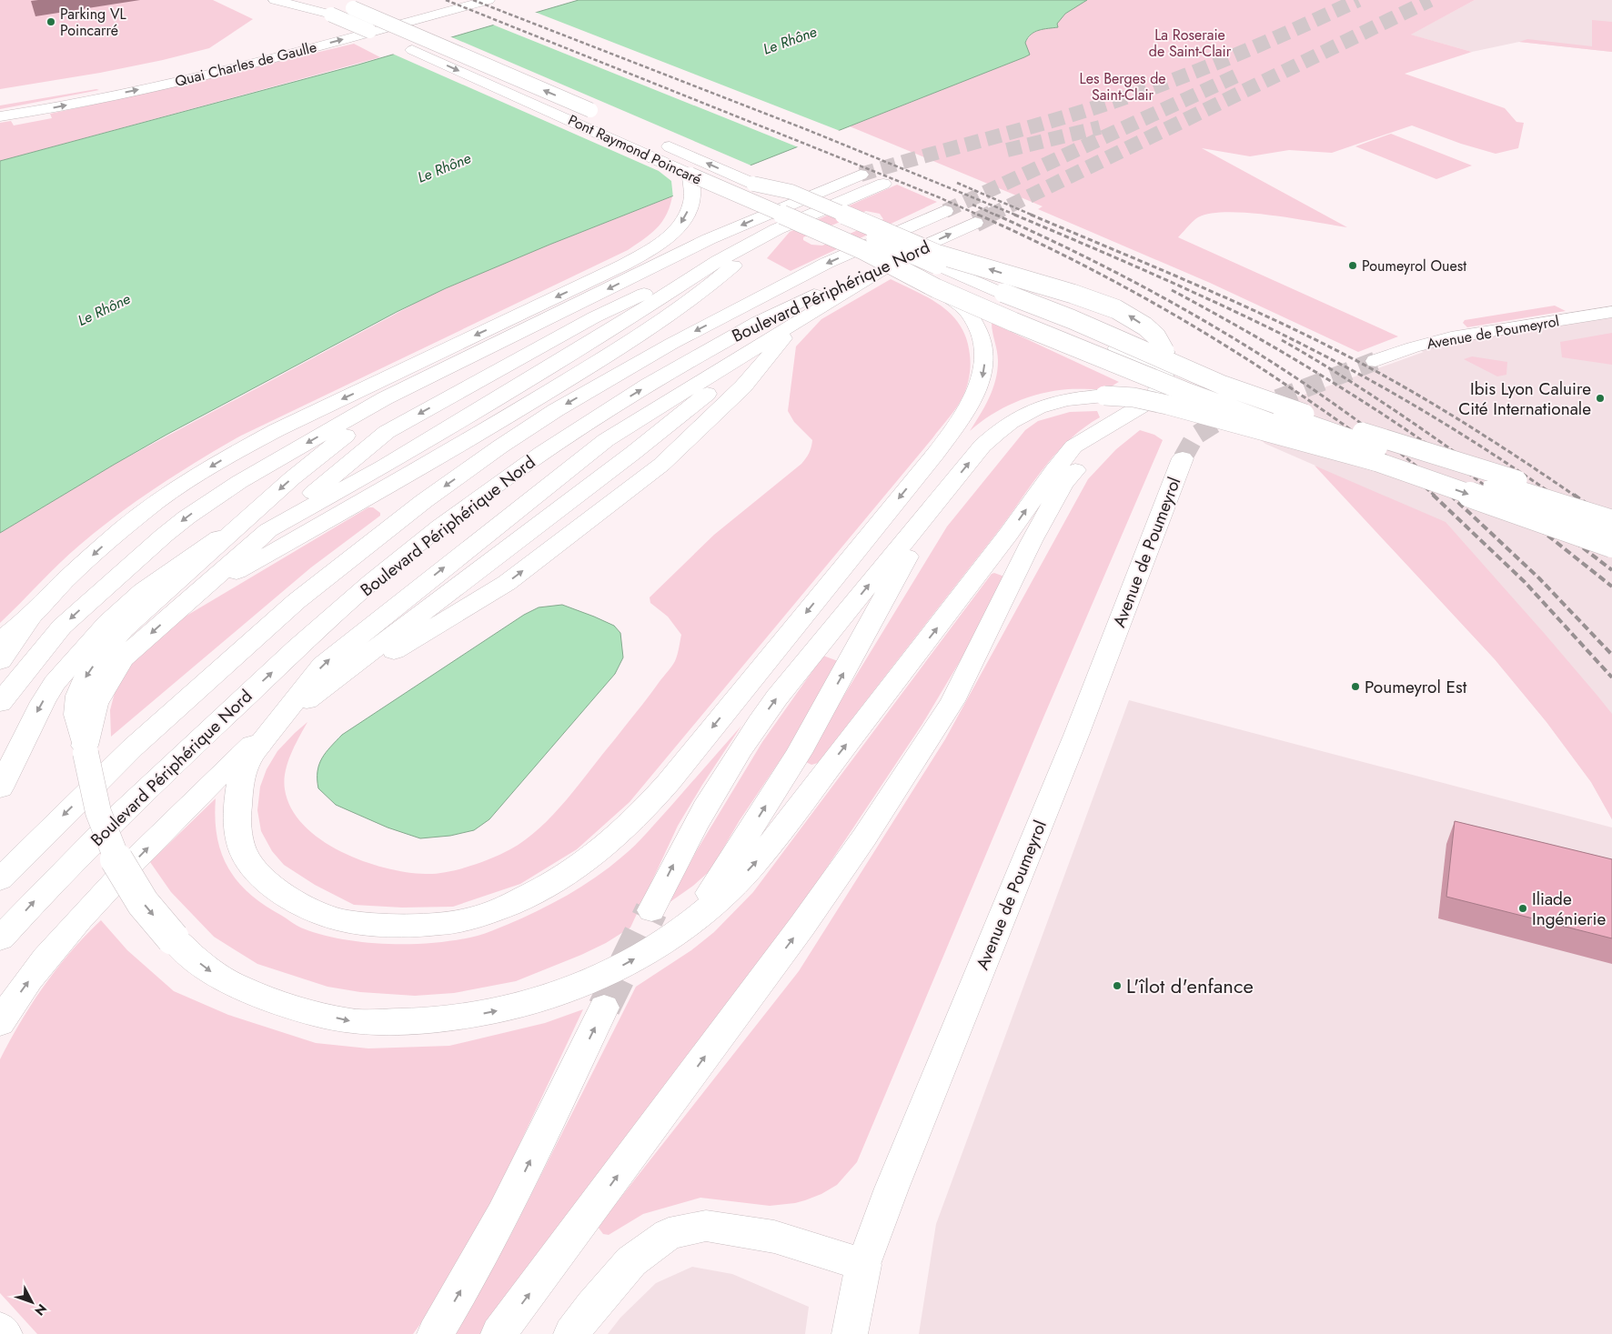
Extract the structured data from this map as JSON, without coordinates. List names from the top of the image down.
{
  "streets": {
    "main road": [
      "Quai Charles de Gaulle",
      "Pont Raymond Poincaré",
      "Boulevard Périphérique Nord",
      "Avenue de Poumeyrol"
    ]
  },
  "crossings": [
    ["Pont Raymond Poincaré", "Boulevard Périphérique Nord"]
  ],
  "water": ["Le Rhône"],
  "parks": ["La Roseraie de Saint-Clair", "Les Berges de Saint-Clair"],
  "places": [
    "Parking VL Poincarré",
    "Poumeyrol Ouest",
    "Ibis Lyon Caluire Cité Internationale",
    "Poumeyrol Est",
    "Iliade Ingénierie",
    "L'îlot d'enfance"
  ],
  "north": "bottom right"
}
